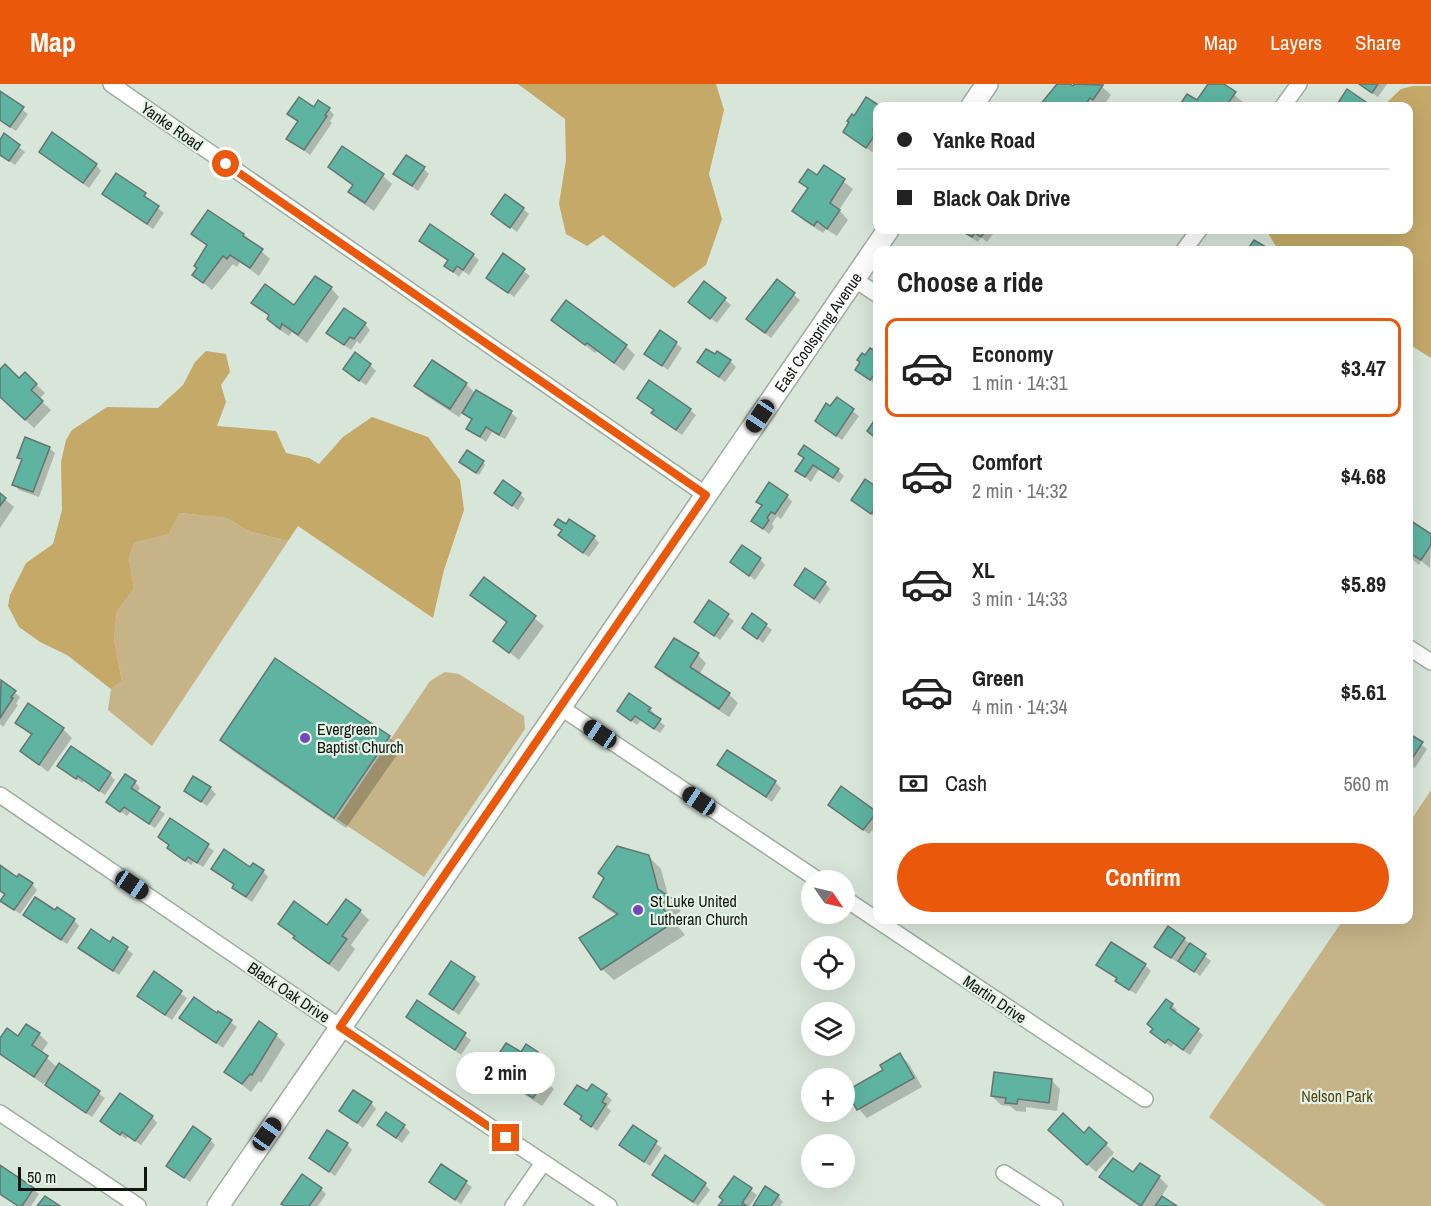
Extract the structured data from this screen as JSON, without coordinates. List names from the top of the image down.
{
  "streets": {
    "street": [
      "Yanke Road",
      "East Coolspring Avenue",
      "Black Oak Drive",
      "Martin Drive"
    ]
  },
  "crossings": [
    ["Yanke Road", "East Coolspring Avenue"],
    ["East Coolspring Avenue", "Black Oak Drive"]
  ],
  "parks": ["Nelson Park"],
  "places": ["Evergreen Baptist Church", "St Luke United Lutheran Church"],
  "scale_bar": "50 m",
  "north": "bottom right",
  "page": {
    "header": "Map",
    "nav": ["Map", "Layers", "Share"],
    "banner": ["Yanke Road", "Black Oak Drive"],
    "heading": "Choose a ride",
    "list": [
      {
        "name": "Economy",
        "note": "1 min · 14:31",
        "value": "$3.47"
      },
      {
        "name": "Comfort",
        "note": "2 min · 14:32",
        "value": "$4.68"
      },
      {
        "name": "XL",
        "note": "3 min · 14:33",
        "value": "$5.89"
      },
      {
        "name": "Green",
        "note": "4 min · 14:34",
        "value": "$5.61"
      }
    ],
    "pay": ["Cash", "560 m"],
    "buttons": "Confirm",
    "map_buttons": ["+", "−"],
    "bubble": "2 min",
    "scale": "50 m"
  }
}
